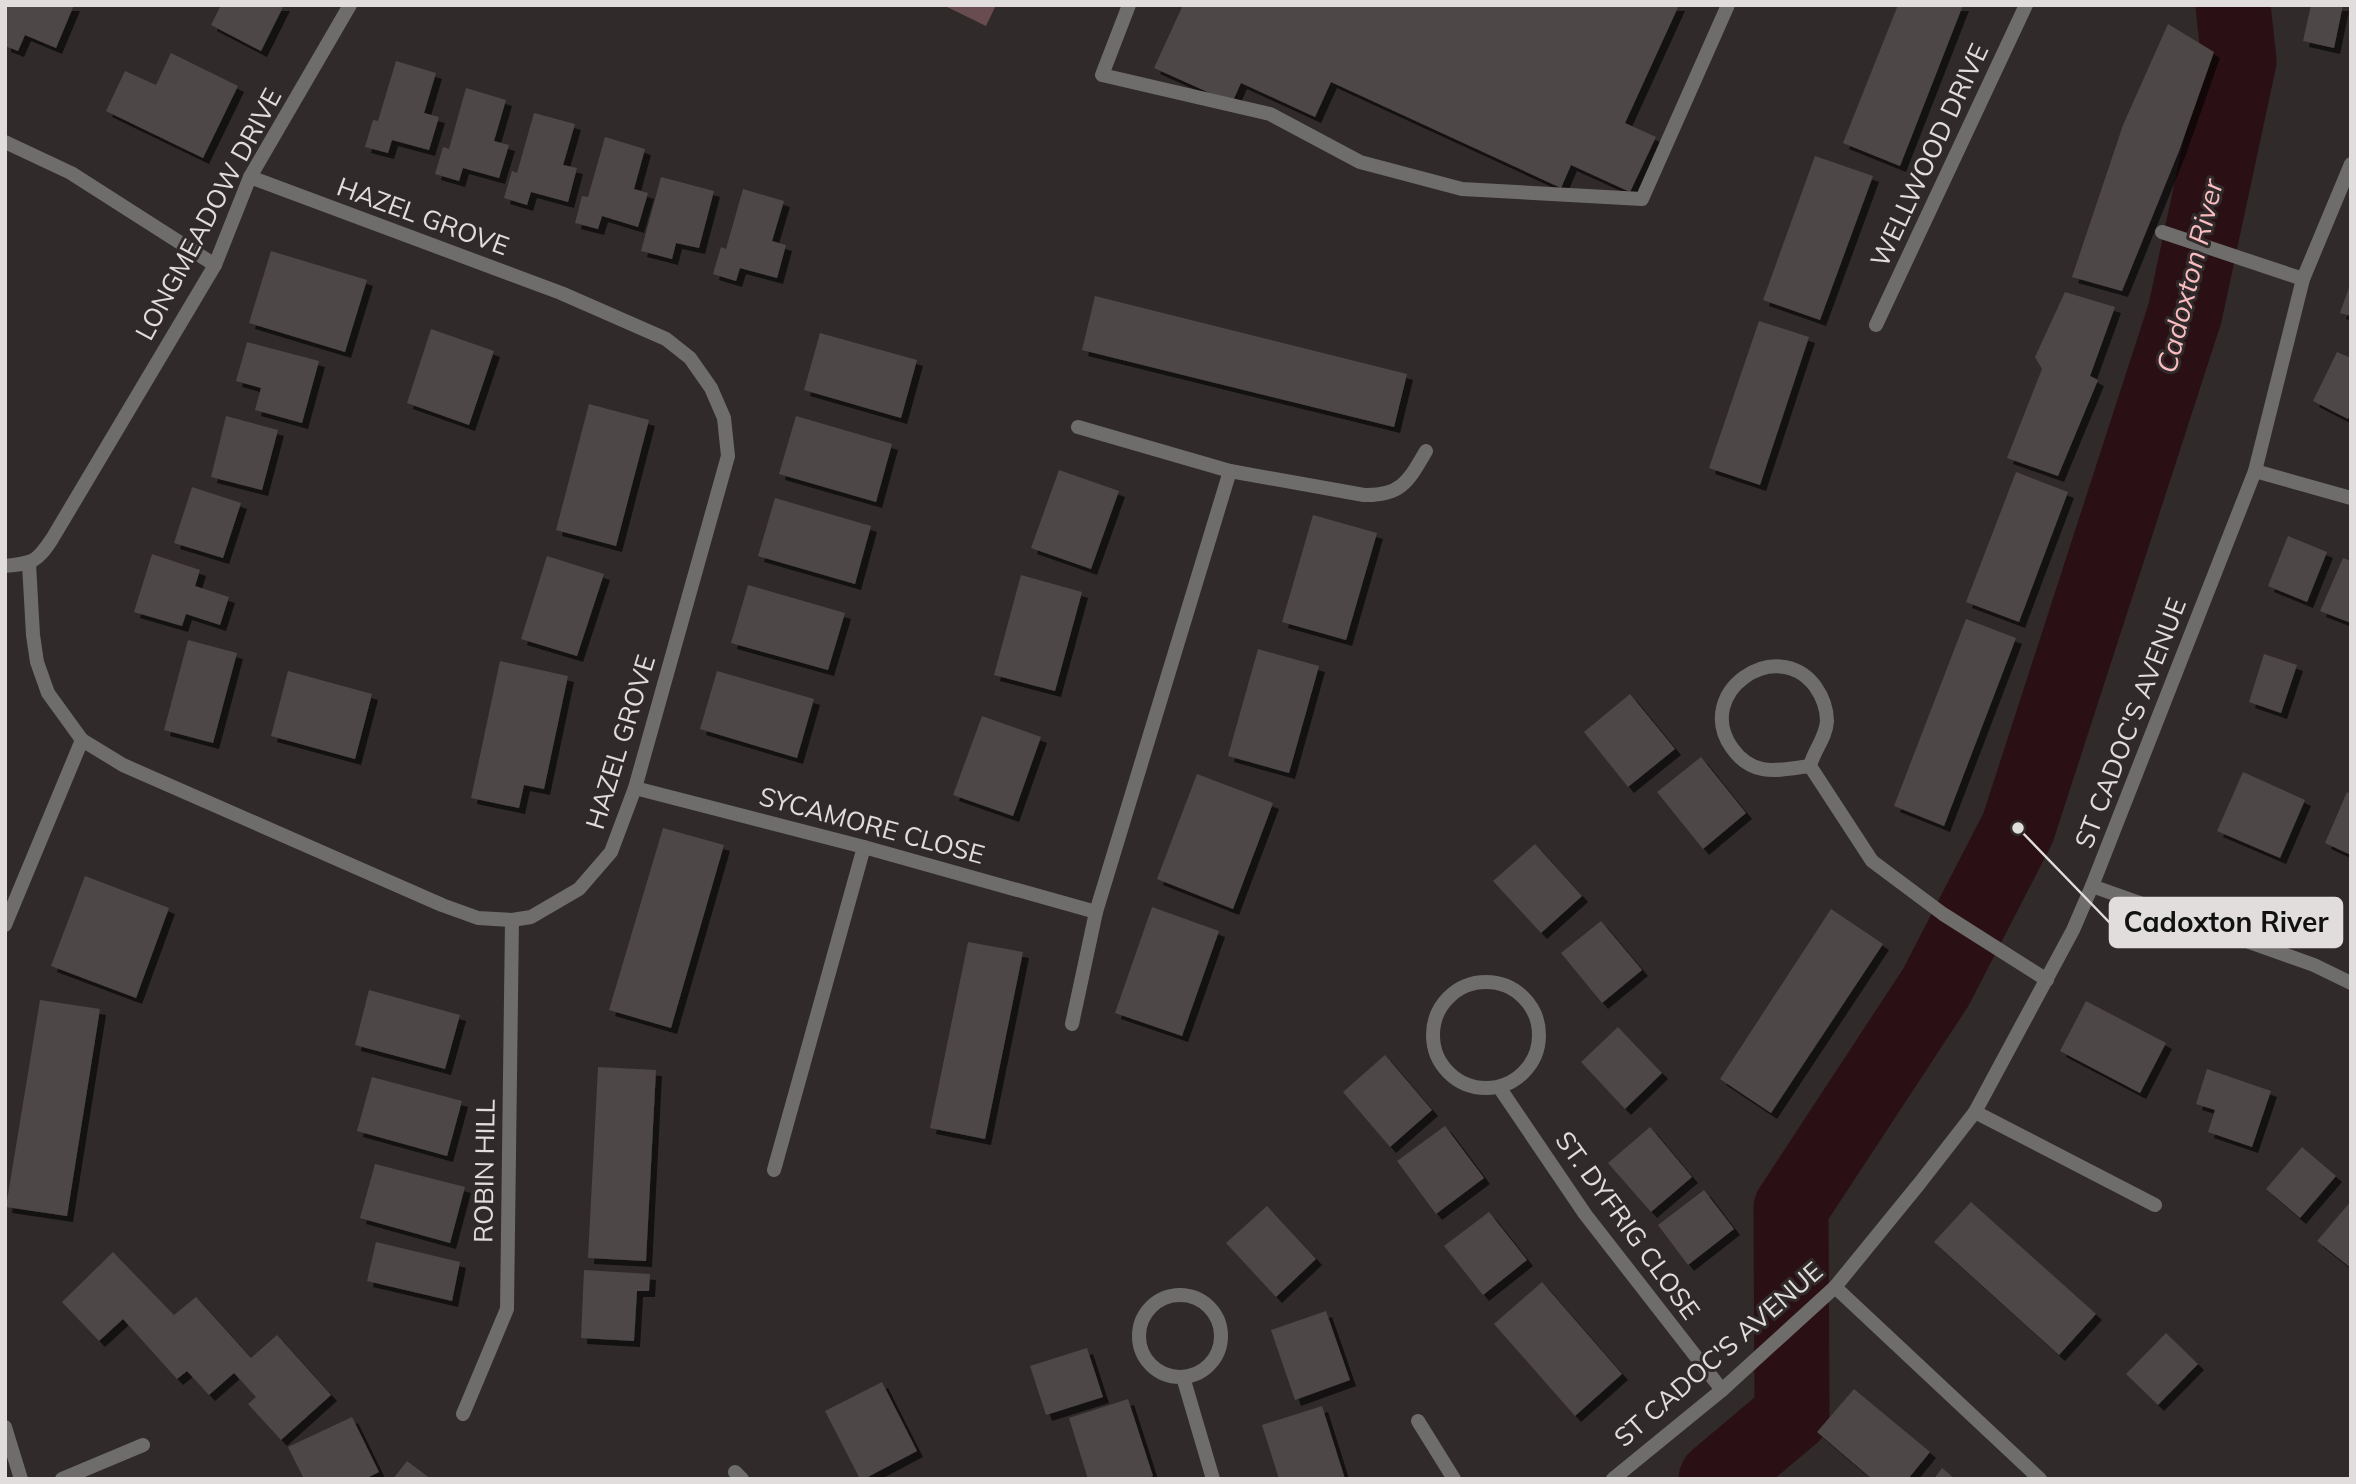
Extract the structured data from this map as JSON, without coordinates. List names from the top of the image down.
{
  "streets": {
    "street": [
      "WELLWOOD DRIVE",
      "LONGMEADOW DRIVE",
      "HAZEL GROVE",
      "ST CADOC'S AVENUE",
      "SYCAMORE CLOSE",
      "ROBIN HILL",
      "ST. DYFRIG CLOSE"
    ]
  },
  "crossings": [
    ["LONGMEADOW DRIVE", "HAZEL GROVE"],
    ["HAZEL GROVE", "SYCAMORE CLOSE"],
    ["HAZEL GROVE", "ROBIN HILL"],
    ["ST CADOC'S AVENUE", "ST. DYFRIG CLOSE"]
  ],
  "water": ["Cadoxton River"],
  "places": ["Cadoxton River"]
}
